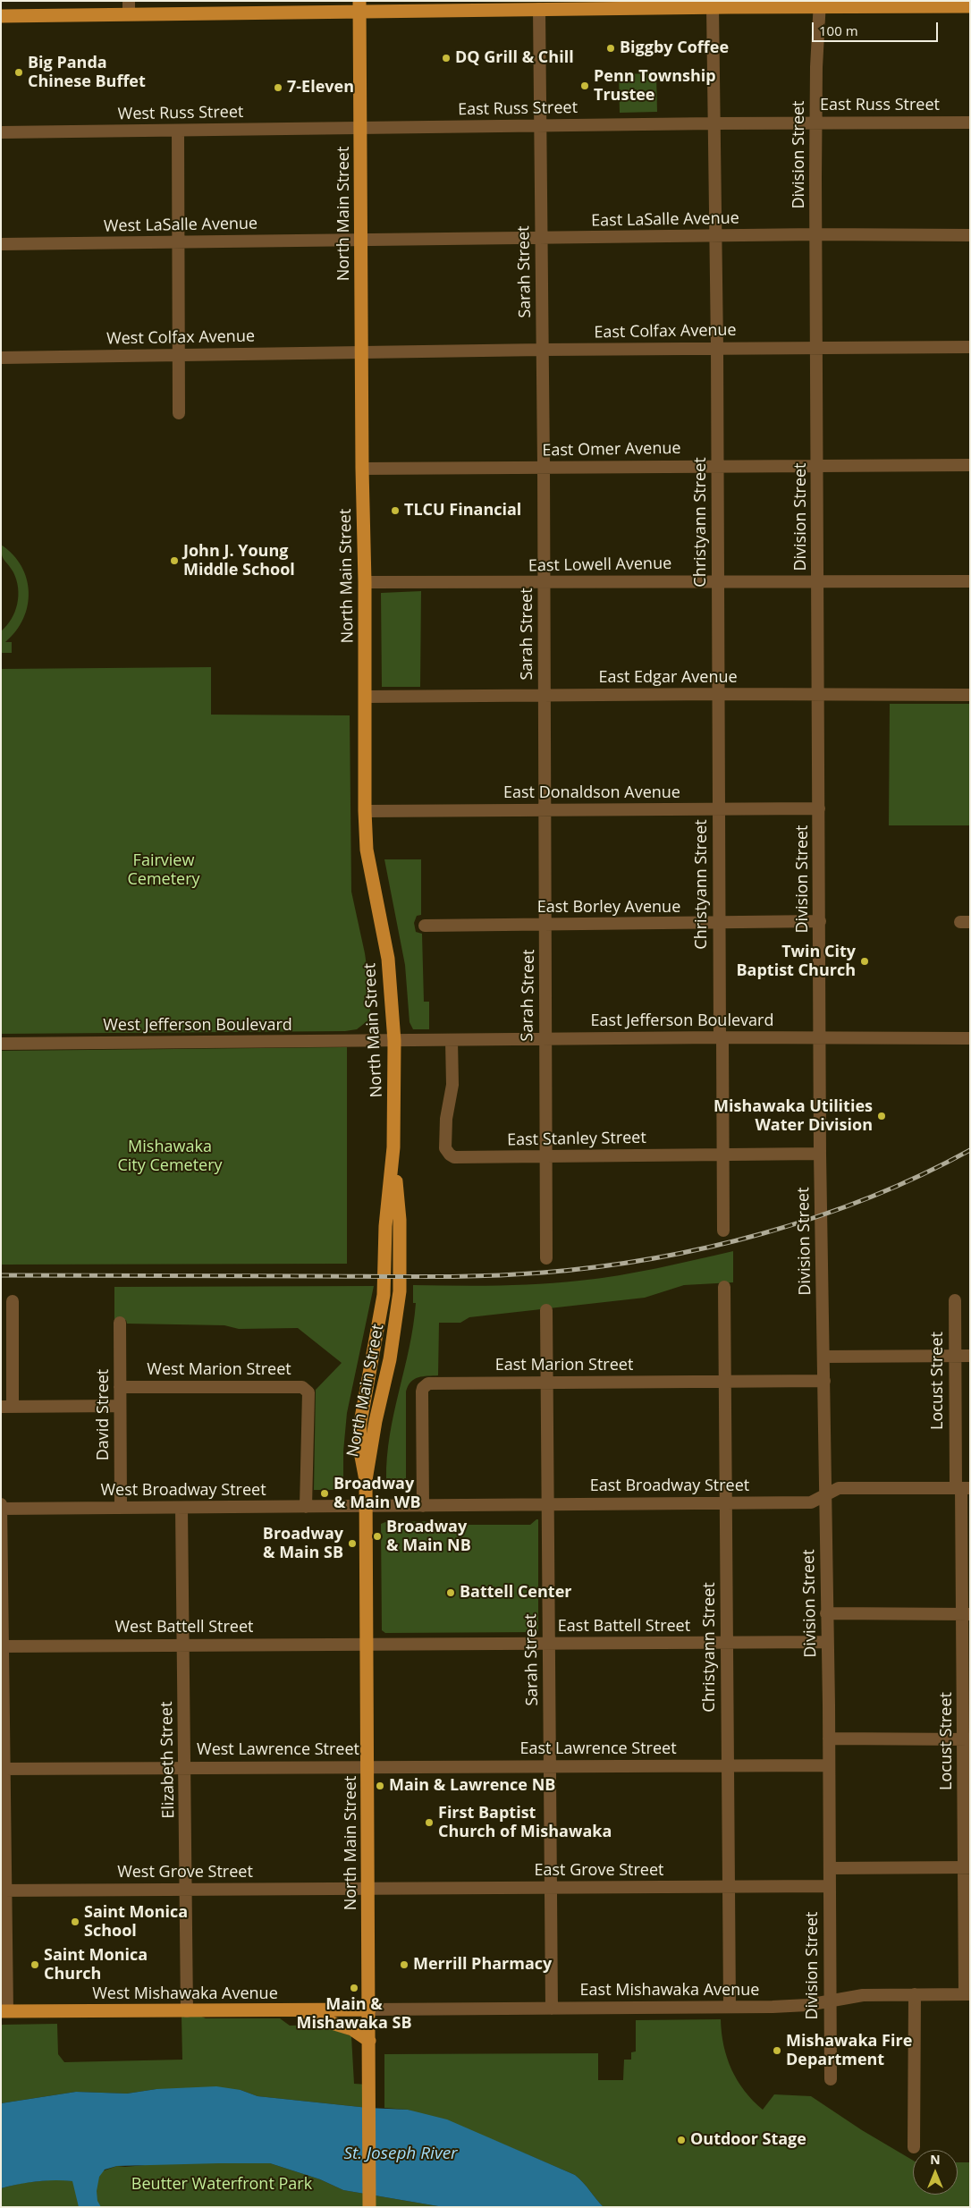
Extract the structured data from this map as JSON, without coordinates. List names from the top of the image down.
{
  "streets": {
    "main road": ["North Main Street", "West Mishawaka Avenue"],
    "street": [
      "East Russ Street",
      "West Russ Street",
      "Division Street",
      "East LaSalle Avenue",
      "West LaSalle Avenue",
      "Sarah Street",
      "East Colfax Avenue",
      "West Colfax Avenue",
      "East Omer Avenue",
      "Christyann Street",
      "East Lowell Avenue",
      "East Edgar Avenue",
      "East Donaldson Avenue",
      "East Borley Avenue",
      "East Jefferson Boulevard",
      "West Jefferson Boulevard",
      "East Stanley Street",
      "East Marion Street",
      "West Marion Street",
      "Locust Street",
      "David Street",
      "East Broadway Street",
      "West Broadway Street",
      "East Battell Street",
      "West Battell Street",
      "East Lawrence Street",
      "West Lawrence Street",
      "Elizabeth Street",
      "East Grove Street",
      "West Grove Street",
      "East Mishawaka Avenue"
    ]
  },
  "crossings": [
    ["East Russ Street", "West Russ Street"],
    ["East Russ Street", "Division Street"],
    ["East Russ Street", "North Main Street"],
    ["East Russ Street", "Sarah Street"],
    ["East Russ Street", "Christyann Street"],
    ["West Russ Street", "North Main Street"],
    ["Division Street", "East LaSalle Avenue"],
    ["Division Street", "East Colfax Avenue"],
    ["Division Street", "East Omer Avenue"],
    ["Division Street", "East Lowell Avenue"],
    ["Division Street", "East Edgar Avenue"],
    ["Division Street", "East Donaldson Avenue"],
    ["Division Street", "East Borley Avenue"],
    ["Division Street", "East Jefferson Boulevard"],
    ["Division Street", "East Stanley Street"],
    ["Division Street", "East Marion Street"],
    ["Division Street", "East Broadway Street"],
    ["Division Street", "East Battell Street"],
    ["Division Street", "East Lawrence Street"],
    ["Division Street", "East Grove Street"],
    ["Division Street", "East Mishawaka Avenue"],
    ["North Main Street", "East LaSalle Avenue"],
    ["North Main Street", "West LaSalle Avenue"],
    ["North Main Street", "East Colfax Avenue"],
    ["North Main Street", "West Colfax Avenue"],
    ["North Main Street", "East Omer Avenue"],
    ["North Main Street", "East Lowell Avenue"],
    ["North Main Street", "East Edgar Avenue"],
    ["North Main Street", "East Donaldson Avenue"],
    ["North Main Street", "East Jefferson Boulevard"],
    ["North Main Street", "West Jefferson Boulevard"],
    ["North Main Street", "East Broadway Street"],
    ["North Main Street", "West Broadway Street"],
    ["North Main Street", "East Battell Street"],
    ["North Main Street", "West Battell Street"],
    ["North Main Street", "East Lawrence Street"],
    ["North Main Street", "West Lawrence Street"],
    ["North Main Street", "East Grove Street"],
    ["North Main Street", "West Grove Street"],
    ["North Main Street", "East Mishawaka Avenue"],
    ["North Main Street", "West Mishawaka Avenue"],
    ["East LaSalle Avenue", "West LaSalle Avenue"],
    ["East LaSalle Avenue", "Sarah Street"],
    ["East LaSalle Avenue", "Christyann Street"],
    ["Sarah Street", "East Colfax Avenue"],
    ["Sarah Street", "East Omer Avenue"],
    ["Sarah Street", "East Lowell Avenue"],
    ["Sarah Street", "East Edgar Avenue"],
    ["Sarah Street", "East Donaldson Avenue"],
    ["Sarah Street", "East Borley Avenue"],
    ["Sarah Street", "East Jefferson Boulevard"],
    ["Sarah Street", "East Stanley Street"],
    ["Sarah Street", "East Marion Street"],
    ["Sarah Street", "East Broadway Street"],
    ["Sarah Street", "East Battell Street"],
    ["Sarah Street", "East Lawrence Street"],
    ["Sarah Street", "East Grove Street"],
    ["Sarah Street", "East Mishawaka Avenue"],
    ["East Colfax Avenue", "West Colfax Avenue"],
    ["East Colfax Avenue", "Christyann Street"],
    ["East Omer Avenue", "Christyann Street"],
    ["Christyann Street", "East Lowell Avenue"],
    ["Christyann Street", "East Edgar Avenue"],
    ["Christyann Street", "East Donaldson Avenue"],
    ["Christyann Street", "East Borley Avenue"],
    ["Christyann Street", "East Jefferson Boulevard"],
    ["Christyann Street", "East Stanley Street"],
    ["Christyann Street", "East Marion Street"],
    ["Christyann Street", "East Broadway Street"],
    ["Christyann Street", "East Battell Street"],
    ["Christyann Street", "East Lawrence Street"],
    ["Christyann Street", "East Grove Street"],
    ["Christyann Street", "East Mishawaka Avenue"],
    ["East Jefferson Boulevard", "West Jefferson Boulevard"],
    ["East Jefferson Boulevard", "East Stanley Street"],
    ["East Marion Street", "East Broadway Street"],
    ["West Marion Street", "David Street"],
    ["West Marion Street", "West Broadway Street"],
    ["Locust Street", "East Broadway Street"],
    ["Locust Street", "East Mishawaka Avenue"],
    ["David Street", "West Broadway Street"],
    ["East Broadway Street", "West Broadway Street"],
    ["West Broadway Street", "Elizabeth Street"],
    ["East Battell Street", "West Battell Street"],
    ["West Battell Street", "Elizabeth Street"],
    ["East Lawrence Street", "West Lawrence Street"],
    ["West Lawrence Street", "Elizabeth Street"],
    ["Elizabeth Street", "West Grove Street"],
    ["Elizabeth Street", "West Mishawaka Avenue"],
    ["East Grove Street", "West Grove Street"],
    ["East Mishawaka Avenue", "West Mishawaka Avenue"]
  ],
  "water": ["St. Joseph River"],
  "parks": ["Fairview Cemetery", "Mishawaka City Cemetery", "Beutter Waterfront Park"],
  "places": [
    "Biggby Coffee",
    "DQ Grill & Chill",
    "Big Panda Chinese Buffet",
    "Penn Township Trustee",
    "7-Eleven",
    "TLCU Financial",
    "John J. Young Middle School",
    "Twin City Baptist Church",
    "Mishawaka Utilities Water Division",
    "Broadway & Main WB",
    "Broadway & Main NB",
    "Broadway & Main SB",
    "Battell Center",
    "Main & Lawrence NB",
    "First Baptist Church of Mishawaka",
    "Saint Monica School",
    "Saint Monica Church",
    "Merrill Pharmacy",
    "Main & Mishawaka SB",
    "Mishawaka Fire Department",
    "Outdoor Stage"
  ],
  "scale_bar": "100 m",
  "north": "top"
}
